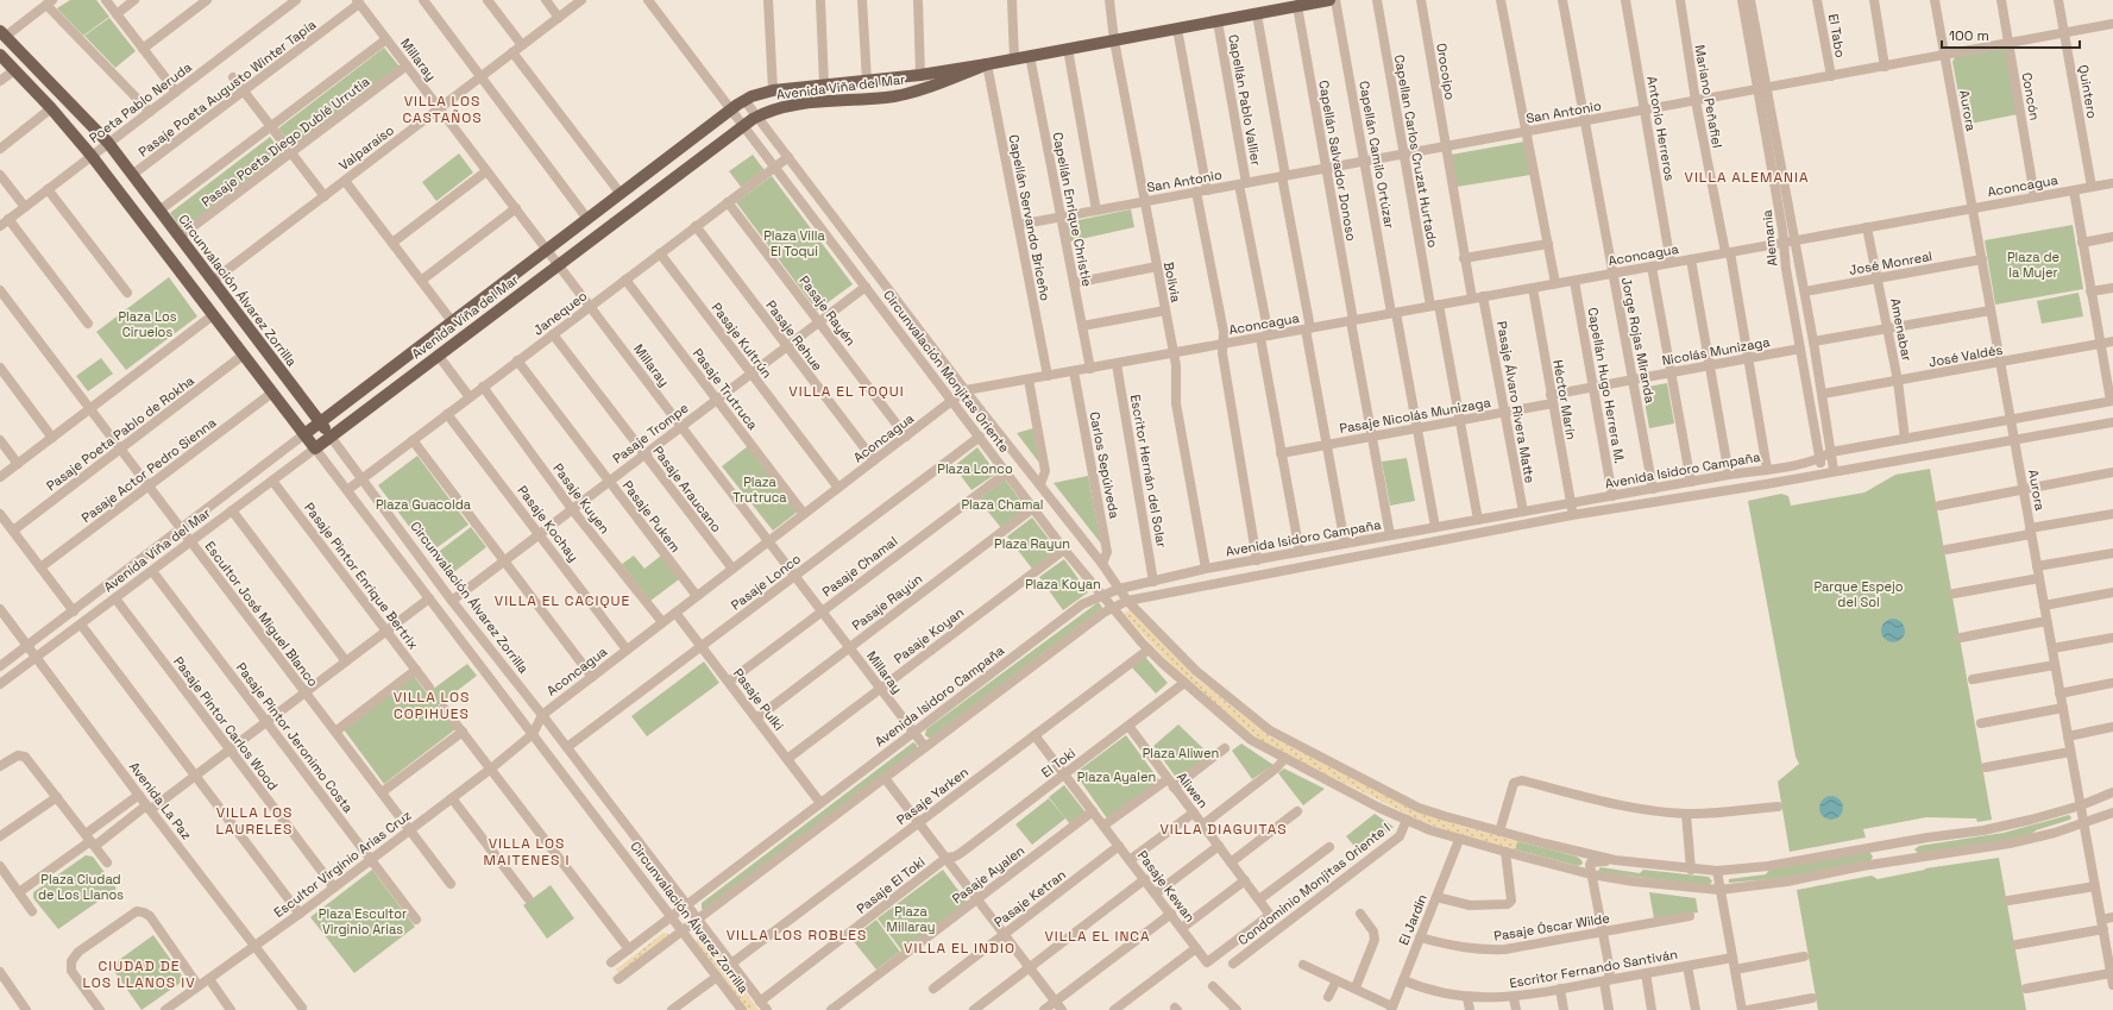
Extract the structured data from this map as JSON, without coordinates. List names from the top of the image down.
{
  "streets": {
    "main road": ["Avenida Viña del Mar", "Circunvalación Álvarez Zorrilla"],
    "street": [
      "El Tabo",
      "Millaray",
      "Orocoipo",
      "Pasaje Poeta Augusto Winter Tapia",
      "Quintero",
      "Mariano Peñafiel",
      "Concón",
      "Capellán Pablo Vallier",
      "Poeta Pablo Neruda",
      "Aurora",
      "San Antonio",
      "Antonio Herreros",
      "Pasaje Poeta Diego Dublé Urrutia",
      "Valparaíso",
      "Capellan Carlos Cruzat Hurtado",
      "Capellán Camilo Ortúzar",
      "Capellán Salvador Donoso",
      "Aconcagua",
      "Capellán Enrique Christie",
      "Capellán Servando Briceño",
      "Alemania",
      "José Monreal",
      "Bolivia",
      "Pasaje Rayén",
      "Janequeo",
      "Amenabar",
      "Pasaje Rehue",
      "Pasaje Kultrún",
      "Jorge Rojas Miranda",
      "Nicolás Munizaga",
      "José Valdés",
      "Circunvalación Monjitas Oriente",
      "Capellán Hugo Herrera M.",
      "Pasaje Trutruca",
      "Héctor Marín",
      "Pasaje Álvaro Rivera Matte",
      "Pasaje Nicolás Munizaga",
      "Pasaje Poeta Pablo de Rokha",
      "Pasaje Trompe",
      "Carlos Sepúlveda",
      "Pasaje Actor Pedro Sienna",
      "Avenida Isidoro Campaña",
      "Escritor Hernán del Solar",
      "Pasaje Araucano",
      "Pasaje Kuyen",
      "Pasaje Pukem",
      "Pasaje Kochay",
      "Pasaje Chamal",
      "Pasaje Pintor Enrique Bertrix",
      "Pasaje Lonco",
      "Pasaje Rayún",
      "Escultor José Miguel Blanco",
      "Pasaje Koyan",
      "Pasaje Pulki",
      "Pasaje Pintor Carlos Wood",
      "Pasaje Pintor Jeronimo Costa",
      "El Toki",
      "Aliwen",
      "Pasaje Yarken",
      "Avenida La Paz",
      "Escultor Virginio Arias Cruz",
      "Pasaje Ayalen",
      "Condominio Monjitas Oriente I",
      "Pasaje El Toki",
      "Pasaje Kewan",
      "Pasaje Ketran",
      "El Jardín",
      "Pasaje Óscar Wilde",
      "Escritor Fernando Santiván"
    ]
  },
  "crossings": [
    ["El Tabo", "San Antonio"],
    ["Millaray", "Avenida Viña del Mar"],
    ["Millaray", "Pasaje Poeta Augusto Winter Tapia"],
    ["Millaray", "Pasaje Poeta Diego Dublé Urrutia"],
    ["Millaray", "Valparaíso"],
    ["Millaray", "Aconcagua"],
    ["Millaray", "Janequeo"],
    ["Millaray", "Pasaje Trompe"],
    ["Millaray", "Avenida Isidoro Campaña"],
    ["Millaray", "Pasaje Chamal"],
    ["Millaray", "Pasaje Lonco"],
    ["Millaray", "Pasaje Rayún"],
    ["Millaray", "Pasaje Koyan"],
    ["Orocoipo", "San Antonio"],
    ["Orocoipo", "Aconcagua"],
    ["Avenida Viña del Mar", "Capellán Pablo Vallier"],
    ["Avenida Viña del Mar", "Capellán Salvador Donoso"],
    ["Avenida Viña del Mar", "Capellán Enrique Christie"],
    ["Avenida Viña del Mar", "Capellán Servando Briceño"],
    ["Avenida Viña del Mar", "Bolivia"],
    ["Avenida Viña del Mar", "Circunvalación Álvarez Zorrilla"],
    ["Avenida Viña del Mar", "Circunvalación Monjitas Oriente"],
    ["Avenida Viña del Mar", "Pasaje Pintor Enrique Bertrix"],
    ["Avenida Viña del Mar", "Escultor José Miguel Blanco"],
    ["Avenida Viña del Mar", "Pasaje Pintor Carlos Wood"],
    ["Avenida Viña del Mar", "Pasaje Pintor Jeronimo Costa"],
    ["Avenida Viña del Mar", "Avenida La Paz"],
    ["Pasaje Poeta Augusto Winter Tapia", "Circunvalación Álvarez Zorrilla"],
    ["Quintero", "San Antonio"],
    ["Quintero", "Aconcagua"],
    ["Mariano Peñafiel", "San Antonio"],
    ["Mariano Peñafiel", "Aconcagua"],
    ["Mariano Peñafiel", "Nicolás Munizaga"],
    ["Mariano Peñafiel", "Avenida Isidoro Campaña"],
    ["Concón", "San Antonio"],
    ["Concón", "Aconcagua"],
    ["Capellán Pablo Vallier", "San Antonio"],
    ["Capellán Pablo Vallier", "Aconcagua"],
    ["Capellán Pablo Vallier", "Pasaje Nicolás Munizaga"],
    ["Capellán Pablo Vallier", "Avenida Isidoro Campaña"],
    ["Poeta Pablo Neruda", "Circunvalación Álvarez Zorrilla"],
    ["Aurora", "San Antonio"],
    ["Aurora", "Aconcagua"],
    ["Aurora", "José Monreal"],
    ["Aurora", "José Valdés"],
    ["Aurora", "Circunvalación Monjitas Oriente"],
    ["Aurora", "Avenida Isidoro Campaña"],
    ["San Antonio", "Antonio Herreros"],
    ["San Antonio", "Capellan Carlos Cruzat Hurtado"],
    ["San Antonio", "Capellán Camilo Ortúzar"],
    ["San Antonio", "Capellán Salvador Donoso"],
    ["San Antonio", "Capellán Enrique Christie"],
    ["San Antonio", "Capellán Servando Briceño"],
    ["San Antonio", "Alemania"],
    ["San Antonio", "Bolivia"],
    ["San Antonio", "Jorge Rojas Miranda"],
    ["Antonio Herreros", "Aconcagua"],
    ["Pasaje Poeta Diego Dublé Urrutia", "Circunvalación Álvarez Zorrilla"],
    ["Valparaíso", "Circunvalación Álvarez Zorrilla"],
    ["Capellan Carlos Cruzat Hurtado", "Aconcagua"],
    ["Capellan Carlos Cruzat Hurtado", "Pasaje Nicolás Munizaga"],
    ["Capellan Carlos Cruzat Hurtado", "Avenida Isidoro Campaña"],
    ["Capellán Camilo Ortúzar", "Aconcagua"],
    ["Capellán Camilo Ortúzar", "Pasaje Nicolás Munizaga"],
    ["Capellán Camilo Ortúzar", "Avenida Isidoro Campaña"],
    ["Capellán Salvador Donoso", "Aconcagua"],
    ["Capellán Salvador Donoso", "Pasaje Nicolás Munizaga"],
    ["Capellán Salvador Donoso", "Avenida Isidoro Campaña"],
    ["Aconcagua", "Capellán Enrique Christie"],
    ["Aconcagua", "Capellán Servando Briceño"],
    ["Aconcagua", "Alemania"],
    ["Aconcagua", "Bolivia"],
    ["Aconcagua", "Circunvalación Álvarez Zorrilla"],
    ["Aconcagua", "Pasaje Rayén"],
    ["Aconcagua", "Amenabar"],
    ["Aconcagua", "Pasaje Rehue"],
    ["Aconcagua", "Pasaje Kultrún"],
    ["Aconcagua", "Jorge Rojas Miranda"],
    ["Aconcagua", "Circunvalación Monjitas Oriente"],
    ["Aconcagua", "Capellán Hugo Herrera M."],
    ["Aconcagua", "Pasaje Trutruca"],
    ["Aconcagua", "Héctor Marín"],
    ["Aconcagua", "Pasaje Álvaro Rivera Matte"],
    ["Aconcagua", "Carlos Sepúlveda"],
    ["Aconcagua", "Escritor Hernán del Solar"],
    ["Aconcagua", "Pasaje Araucano"],
    ["Aconcagua", "Pasaje Kuyen"],
    ["Aconcagua", "Pasaje Pukem"],
    ["Aconcagua", "Pasaje Kochay"],
    ["Aconcagua", "Pasaje Pulki"],
    ["Aconcagua", "Escultor Virginio Arias Cruz"],
    ["Alemania", "José Monreal"],
    ["Alemania", "Nicolás Munizaga"],
    ["Alemania", "José Valdés"],
    ["Alemania", "Avenida Isidoro Campaña"],
    ["José Monreal", "Amenabar"],
    ["Bolivia", "Avenida Isidoro Campaña"],
    ["Circunvalación Álvarez Zorrilla", "Janequeo"],
    ["Circunvalación Álvarez Zorrilla", "Pasaje Poeta Pablo de Rokha"],
    ["Circunvalación Álvarez Zorrilla", "Pasaje Trompe"],
    ["Circunvalación Álvarez Zorrilla", "Pasaje Actor Pedro Sienna"],
    ["Circunvalación Álvarez Zorrilla", "Avenida Isidoro Campaña"],
    ["Circunvalación Álvarez Zorrilla", "Pasaje Lonco"],
    ["Circunvalación Álvarez Zorrilla", "Pasaje Yarken"],
    ["Circunvalación Álvarez Zorrilla", "Escultor Virginio Arias Cruz"],
    ["Circunvalación Álvarez Zorrilla", "Pasaje El Toki"],
    ["Pasaje Rayén", "Janequeo"],
    ["Pasaje Rayén", "Pasaje Trompe"],
    ["Janequeo", "Pasaje Rehue"],
    ["Janequeo", "Pasaje Kultrún"],
    ["Janequeo", "Circunvalación Monjitas Oriente"],
    ["Janequeo", "Pasaje Trutruca"],
    ["Janequeo", "Pasaje Araucano"],
    ["Janequeo", "Pasaje Kuyen"],
    ["Janequeo", "Pasaje Pukem"],
    ["Janequeo", "Pasaje Kochay"],
    ["Amenabar", "José Valdés"],
    ["Amenabar", "Avenida Isidoro Campaña"],
    ["Pasaje Rehue", "Pasaje Trompe"],
    ["Pasaje Kultrún", "Pasaje Trompe"],
    ["Jorge Rojas Miranda", "Nicolás Munizaga"],
    ["Jorge Rojas Miranda", "Avenida Isidoro Campaña"],
    ["Nicolás Munizaga", "Capellán Hugo Herrera M."],
    ["Nicolás Munizaga", "Héctor Marín"],
    ["Nicolás Munizaga", "Pasaje Nicolás Munizaga"],
    ["Circunvalación Monjitas Oriente", "Pasaje Trompe"],
    ["Circunvalación Monjitas Oriente", "Carlos Sepúlveda"],
    ["Circunvalación Monjitas Oriente", "Avenida Isidoro Campaña"],
    ["Circunvalación Monjitas Oriente", "Pasaje Chamal"],
    ["Circunvalación Monjitas Oriente", "Pasaje Lonco"],
    ["Circunvalación Monjitas Oriente", "Pasaje Rayún"],
    ["Circunvalación Monjitas Oriente", "Pasaje Koyan"],
    ["Circunvalación Monjitas Oriente", "El Toki"],
    ["Circunvalación Monjitas Oriente", "Pasaje Yarken"],
    ["Circunvalación Monjitas Oriente", "Condominio Monjitas Oriente I"],
    ["Circunvalación Monjitas Oriente", "El Jardín"],
    ["Capellán Hugo Herrera M.", "Avenida Isidoro Campaña"],
    ["Pasaje Trutruca", "Pasaje Trompe"],
    ["Héctor Marín", "Pasaje Nicolás Munizaga"],
    ["Héctor Marín", "Avenida Isidoro Campaña"],
    ["Pasaje Álvaro Rivera Matte", "Pasaje Nicolás Munizaga"],
    ["Pasaje Álvaro Rivera Matte", "Avenida Isidoro Campaña"],
    ["Pasaje Poeta Pablo de Rokha", "Escultor José Miguel Blanco"],
    ["Pasaje Trompe", "Pasaje Araucano"],
    ["Pasaje Trompe", "Pasaje Kuyen"],
    ["Pasaje Trompe", "Pasaje Pukem"],
    ["Pasaje Trompe", "Pasaje Kochay"],
    ["Pasaje Actor Pedro Sienna", "Escultor José Miguel Blanco"],
    ["Avenida Isidoro Campaña", "Escritor Hernán del Solar"],
    ["Avenida Isidoro Campaña", "Pasaje Pulki"],
    ["Pasaje Chamal", "Pasaje Pulki"],
    ["Pasaje Lonco", "Pasaje Pulki"],
    ["Pasaje Rayún", "Pasaje Pulki"],
    ["Escultor José Miguel Blanco", "Escultor Virginio Arias Cruz"],
    ["Pasaje Koyan", "Pasaje Pulki"],
    ["Pasaje Pintor Carlos Wood", "Escultor Virginio Arias Cruz"],
    ["Pasaje Pintor Jeronimo Costa", "Escultor Virginio Arias Cruz"],
    ["El Toki", "Aliwen"],
    ["El Toki", "Pasaje El Toki"],
    ["El Toki", "Pasaje Kewan"],
    ["Aliwen", "Pasaje Kewan"],
    ["Avenida La Paz", "Escultor Virginio Arias Cruz"],
    ["Pasaje Ayalen", "Pasaje Kewan"],
    ["Pasaje Kewan", "Pasaje Ketran"],
    ["El Jardín", "Pasaje Óscar Wilde"],
    ["El Jardín", "Escritor Fernando Santiván"]
  ],
  "districts": [
    "VILLA LOS CASTAÑOS",
    "VILLA ALEMANIA",
    "VILLA EL TOQUI",
    "VILLA EL CACIQUE",
    "VILLA LOS COPIHUES",
    "VILLA LOS LAURELES",
    "VILLA DIAGUITAS",
    "VILLA LOS MAITENES I",
    "VILLA LOS ROBLES",
    "VILLA EL INCA",
    "VILLA EL INDIO",
    "CIUDAD DE LOS LLANOS IV"
  ],
  "parks": [
    "Plaza Villa El Toqui",
    "Plaza de la Mujer",
    "Plaza Los Ciruelos",
    "Plaza Lonco",
    "Plaza Trutruca",
    "Plaza Guacolda",
    "Plaza Chamal",
    "Plaza Rayun",
    "Plaza Koyan",
    "Parque Espejo del Sol",
    "Plaza Aliwen",
    "Plaza Ayalen",
    "Plaza Ciudad de Los Llanos",
    "Plaza Millaray",
    "Plaza Escultor Virginio Arias"
  ],
  "scale_bar": "100 m"
}
